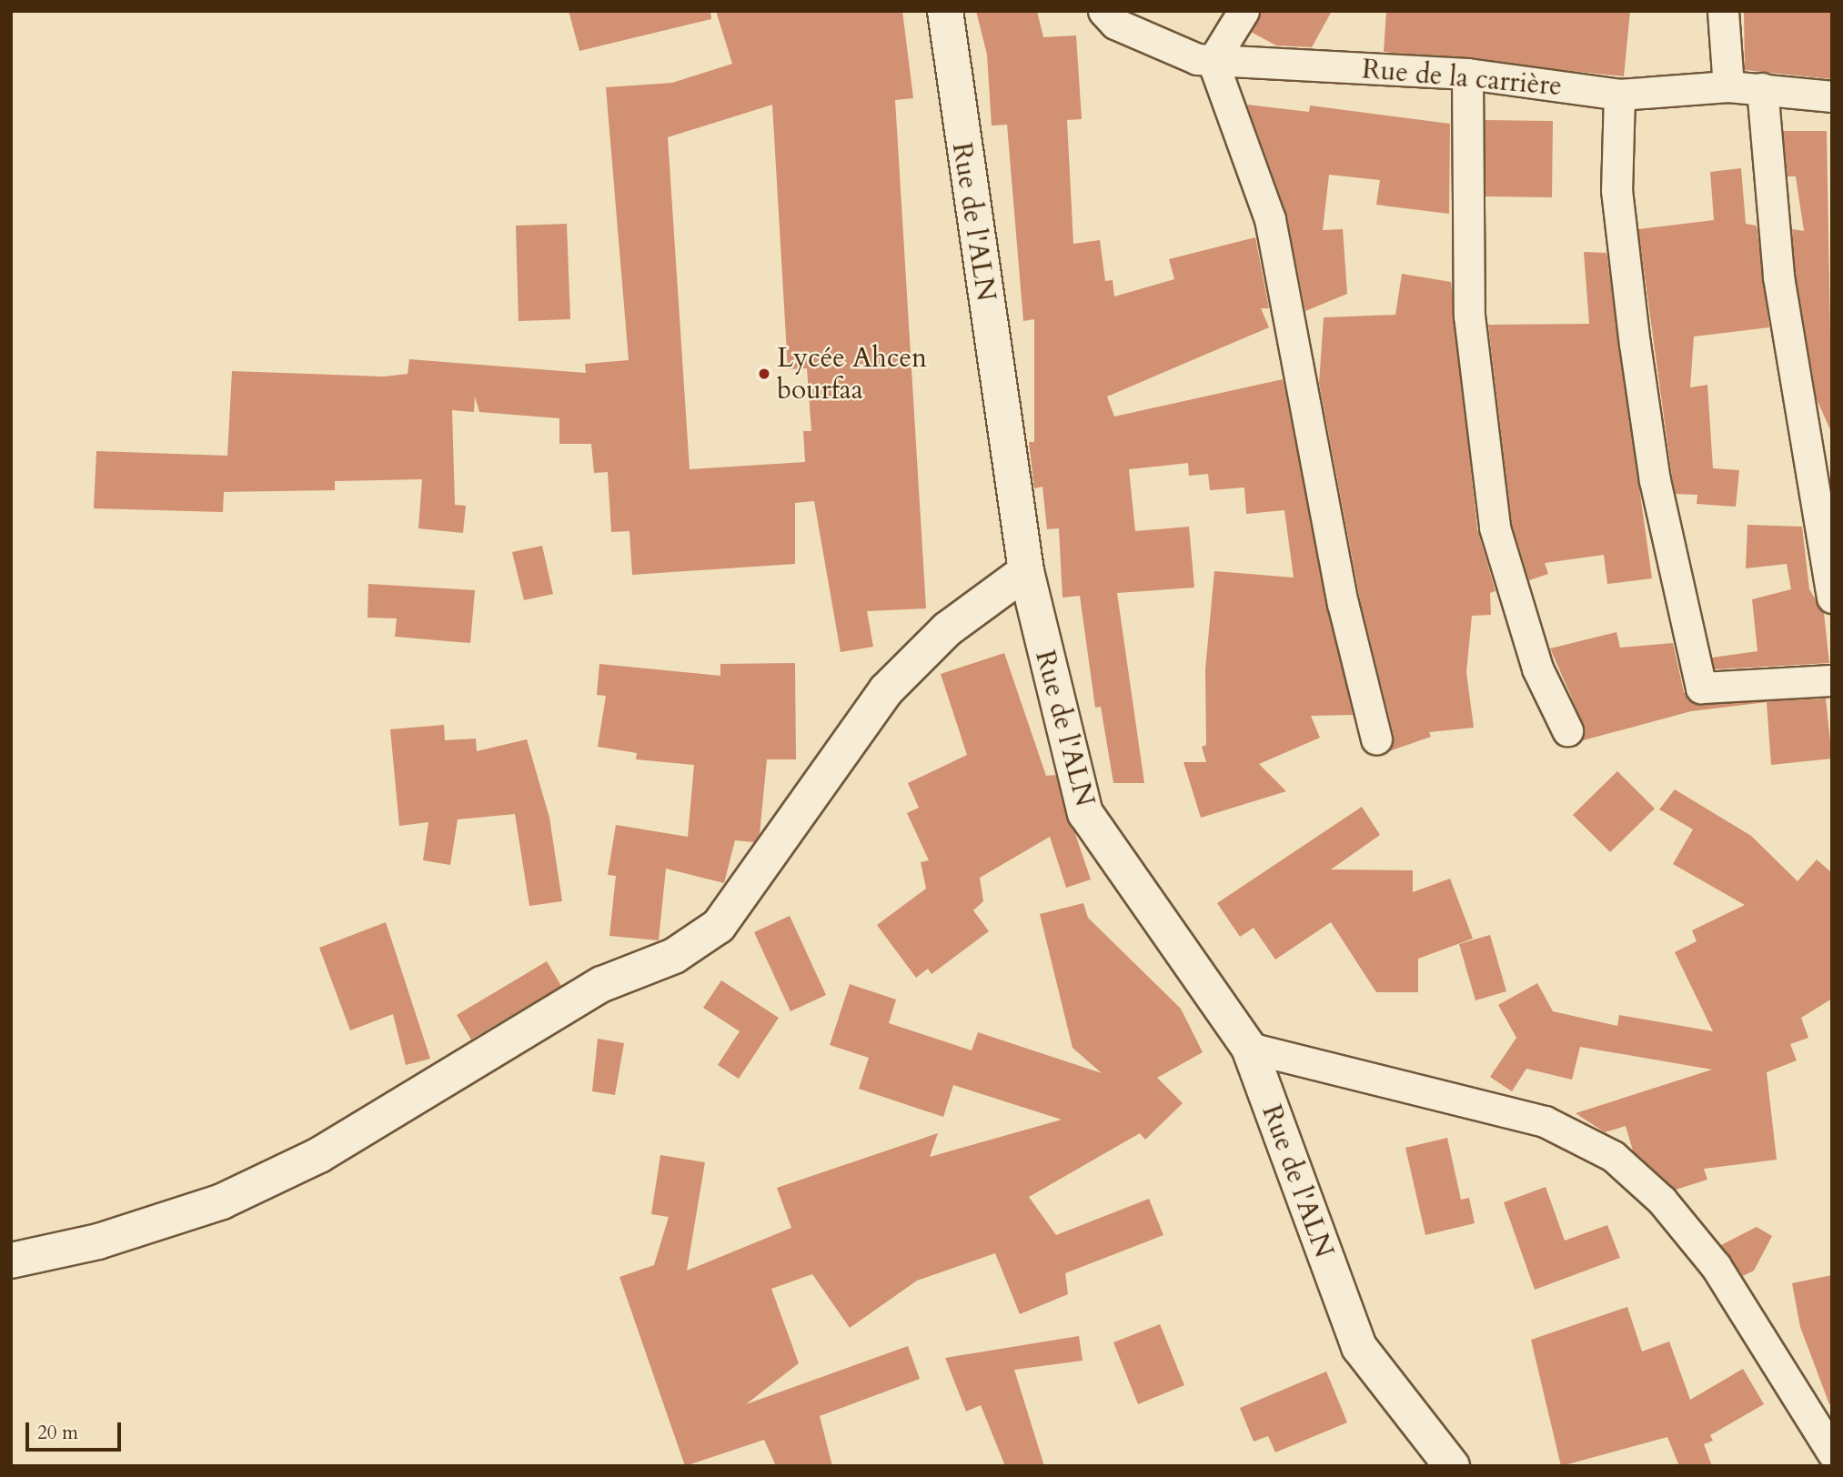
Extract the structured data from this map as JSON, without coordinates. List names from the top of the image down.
{
  "streets": {
    "main road": ["Rue de l'ALN"],
    "street": ["Rue de la carrière"]
  },
  "places": ["Lycée Ahcen bourfaa"],
  "scale_bar": "20 m"
}
